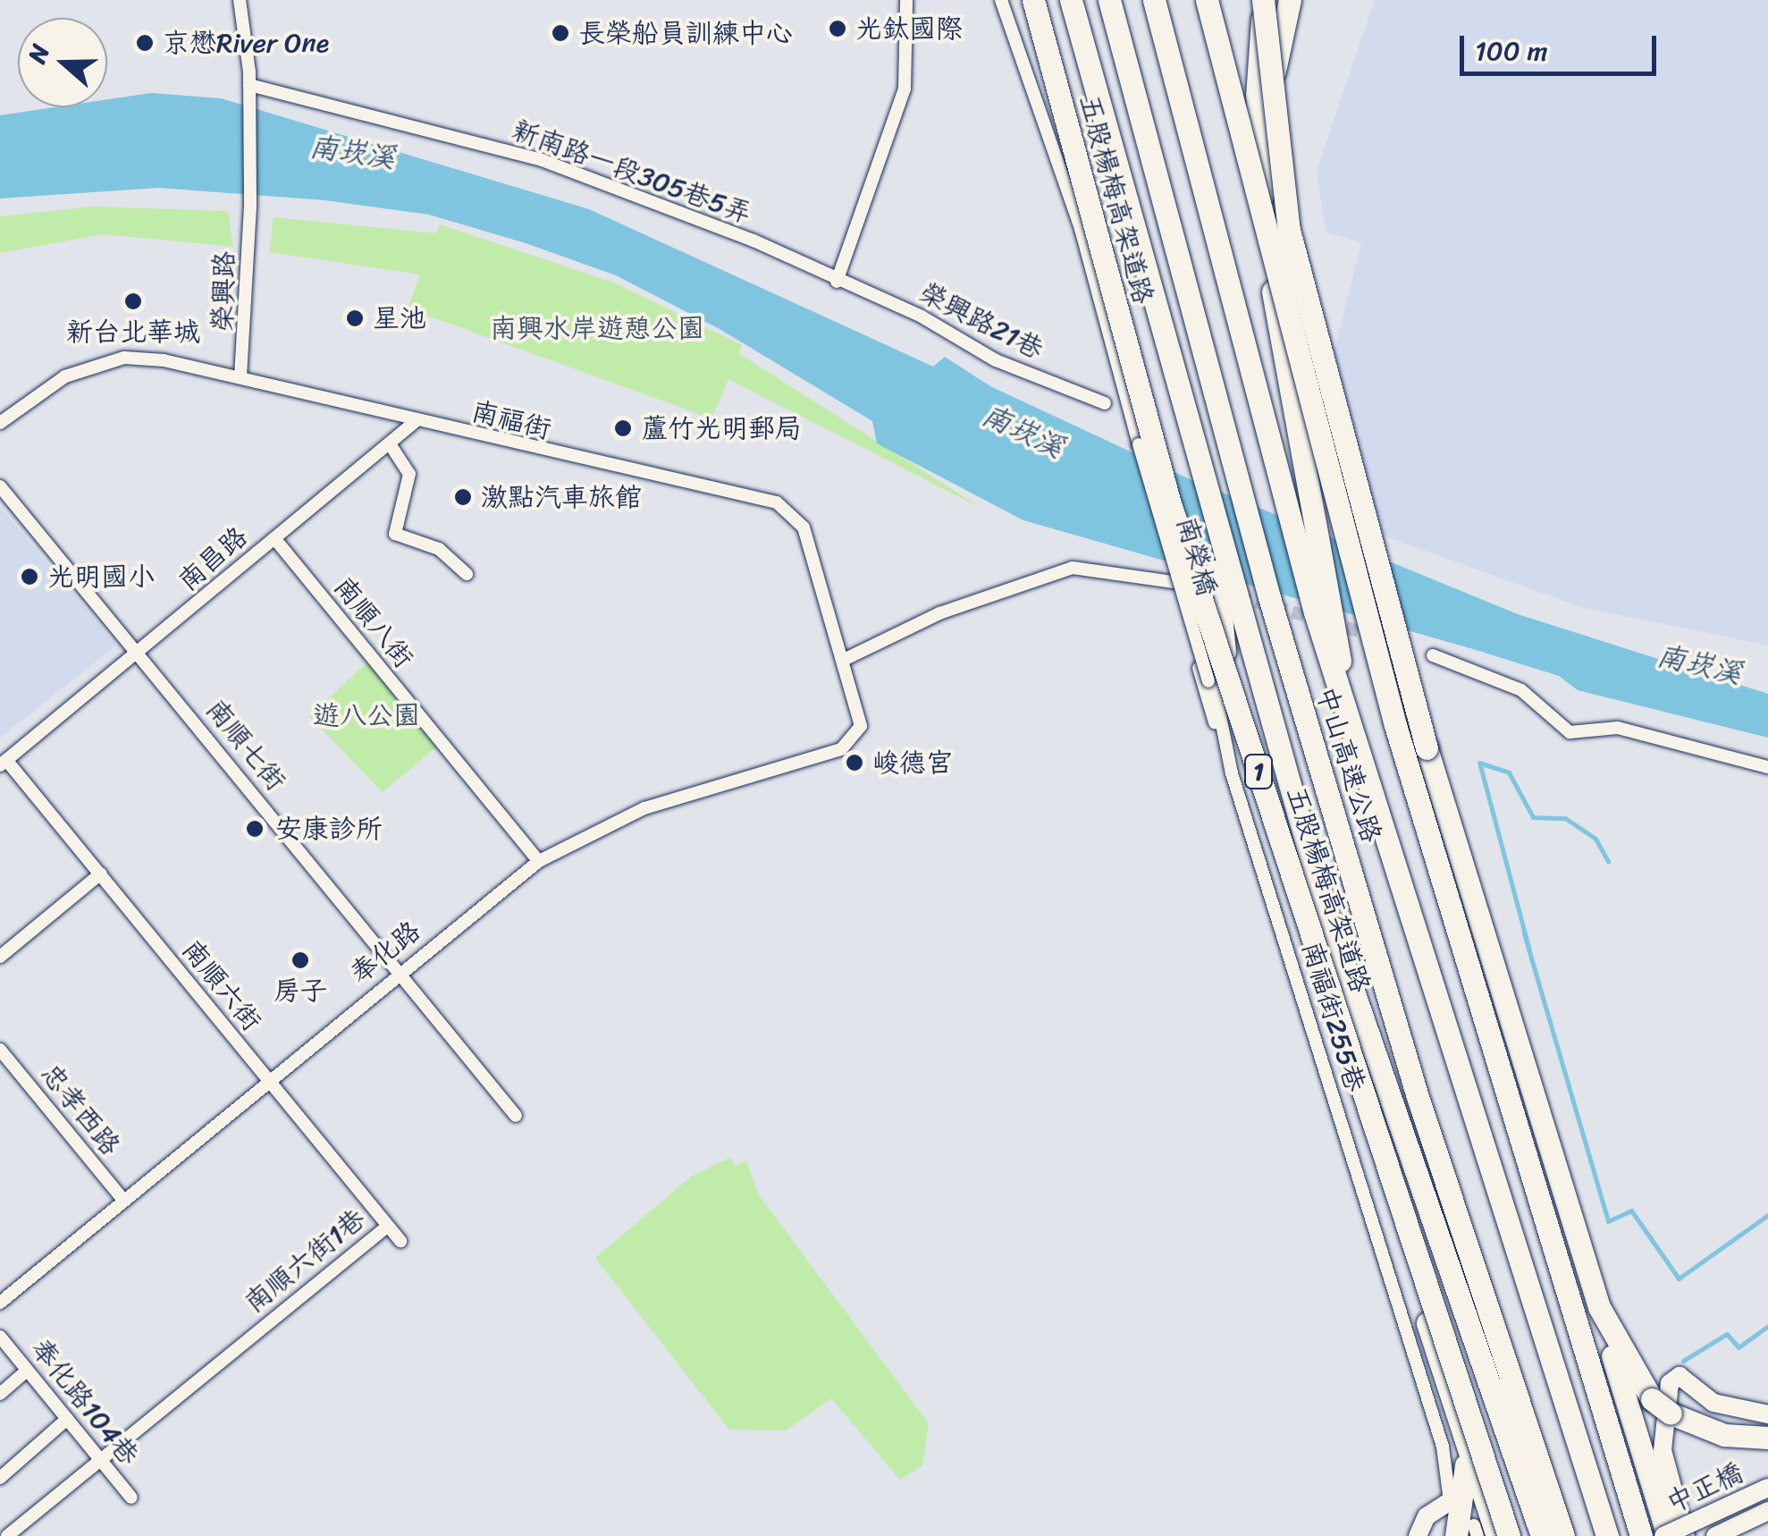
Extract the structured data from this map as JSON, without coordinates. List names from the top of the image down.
{
  "streets": {
    "highway": ["五股楊梅高架道路", "中山高速公路", "1"],
    "street": [
      "新南路一段305巷5弄",
      "榮興路",
      "榮興路21巷",
      "南福街",
      "南榮橋",
      "南昌路",
      "南順八街",
      "南順七街",
      "奉化路",
      "南順六街",
      "南福街255巷",
      "忠孝西路",
      "南順六街1巷",
      "奉化路104巷",
      "中正橋"
    ]
  },
  "crossings": [
    ["新南路一段305巷5弄", "榮興路"],
    ["新南路一段305巷5弄", "榮興路21巷"],
    ["榮興路", "南福街"],
    ["南福街", "南昌路"],
    ["南福街", "奉化路"],
    ["南福街", "南福街255巷"],
    ["南榮橋", "南福街255巷"],
    ["南昌路", "南順八街"],
    ["南昌路", "南順七街"],
    ["南昌路", "南順六街"],
    ["南順八街", "奉化路"],
    ["南順七街", "奉化路"],
    ["奉化路", "南順六街"],
    ["奉化路", "忠孝西路"],
    ["南順六街", "南順六街1巷"],
    ["南順六街1巷", "奉化路104巷"]
  ],
  "water": ["南崁溪"],
  "parks": ["南興水岸遊憩公園", "遊八公園"],
  "places": [
    "光鈦國際",
    "長榮船員訓練中心",
    "京懋River One",
    "新台北華城",
    "星池",
    "蘆竹光明郵局",
    "激點汽車旅館",
    "光明國小",
    "峻德宮",
    "安康診所",
    "房子"
  ],
  "scale_bar": "100 m",
  "north": "left"
}
